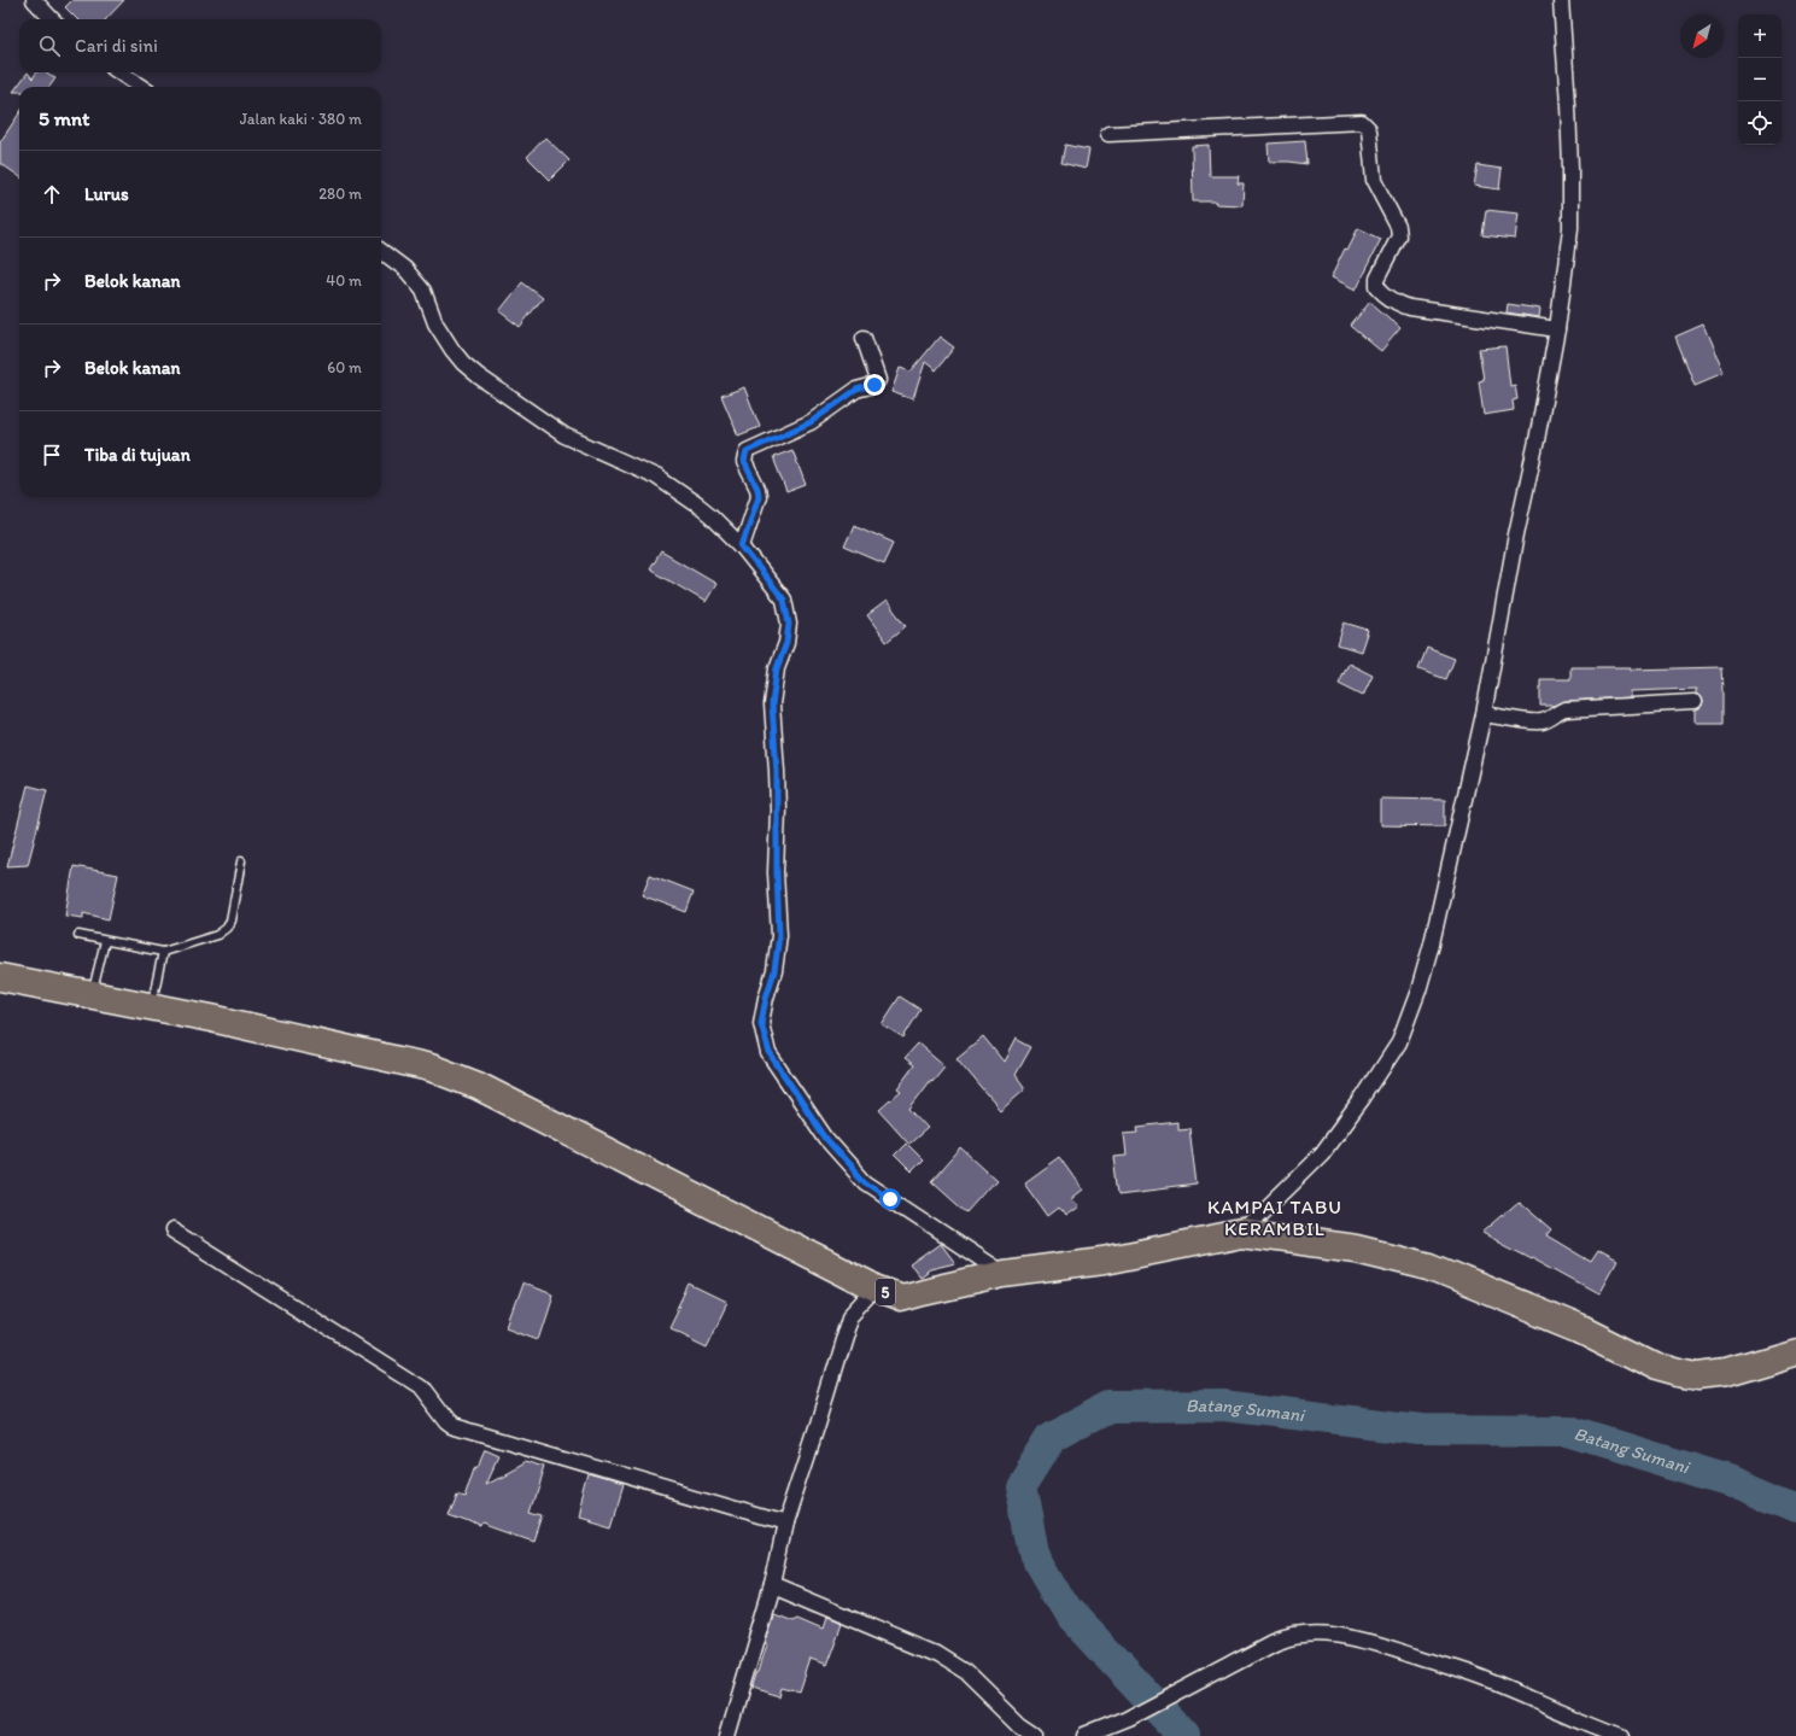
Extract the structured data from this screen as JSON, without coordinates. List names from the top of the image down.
{
  "streets": {
    "highway": ["5"]
  },
  "districts": ["KAMPAI TABU KERAMBIL"],
  "water": ["Batang Sumani"],
  "north": "bottom left",
  "page": {
    "map_buttons": ["+", "−"],
    "search": "Cari di sini",
    "heading": ["5 mnt", "Jalan kaki · 380 m"],
    "list": [
      ["Lurus", "280 m"],
      ["Belok kanan", "40 m"],
      ["Belok kanan", "60 m"],
      "Tiba di tujuan"
    ]
  }
}
